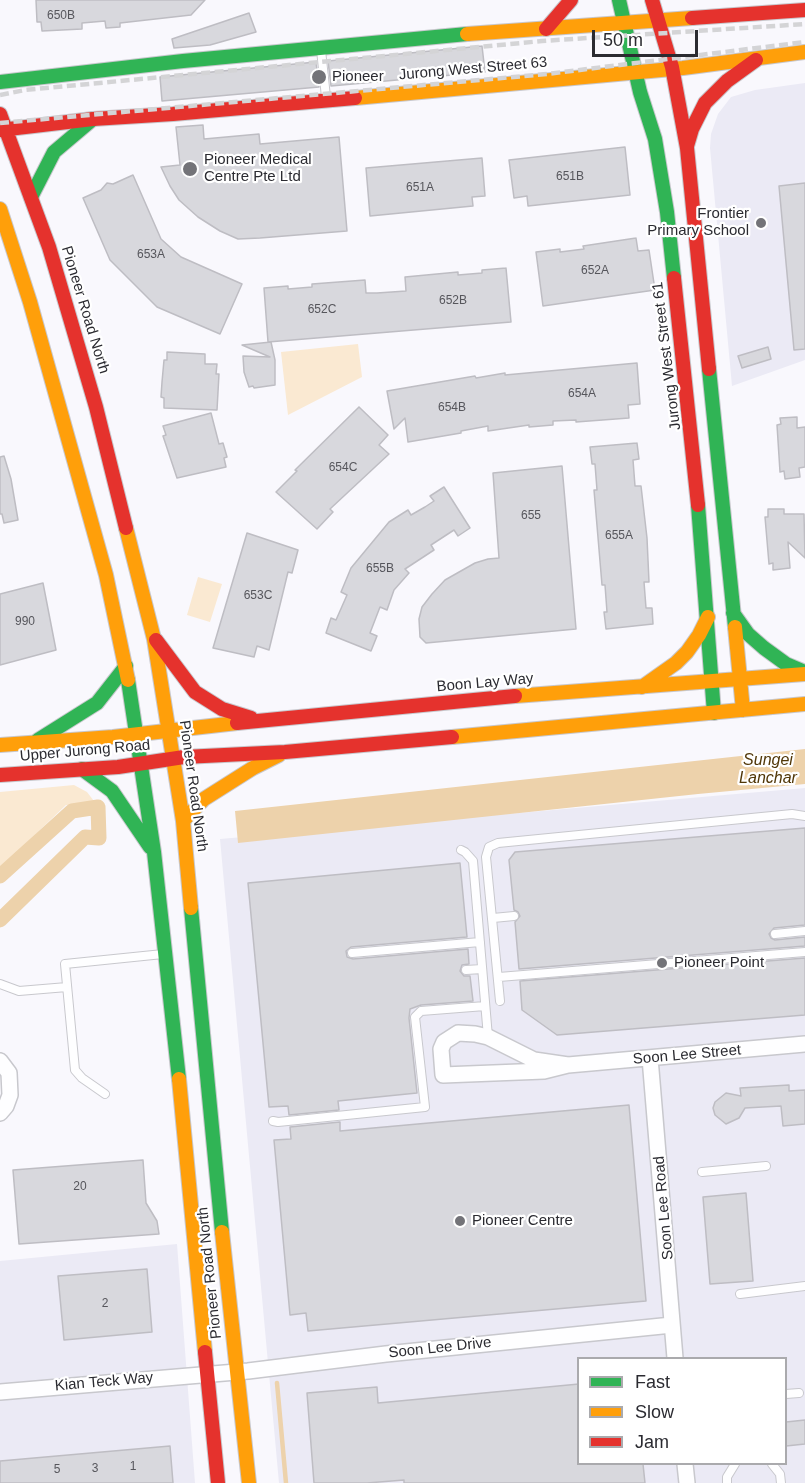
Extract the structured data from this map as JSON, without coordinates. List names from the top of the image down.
{
  "streets": {
    "main road": [
      "Jurong West Street 63",
      "Pioneer Road North",
      "Jurong West Street 61",
      "Boon Lay Way",
      "Upper Jurong Road"
    ],
    "street": [
      "Soon Lee Street",
      "Soon Lee Road",
      "Soon Lee Drive",
      "Kian Teck Way"
    ]
  },
  "crossings": [
    ["Jurong West Street 63", "Pioneer Road North"],
    ["Jurong West Street 63", "Jurong West Street 61"],
    ["Pioneer Road North", "Boon Lay Way"],
    ["Pioneer Road North", "Upper Jurong Road"],
    ["Pioneer Road North", "Soon Lee Drive"],
    ["Pioneer Road North", "Kian Teck Way"],
    ["Jurong West Street 61", "Boon Lay Way"],
    ["Boon Lay Way", "Upper Jurong Road"],
    ["Soon Lee Street", "Soon Lee Road"],
    ["Soon Lee Road", "Soon Lee Drive"],
    ["Soon Lee Drive", "Kian Teck Way"]
  ],
  "water": ["Sungei Lanchar"],
  "places": [
    "Pioneer",
    "Pioneer Medical Centre Pte Ltd",
    "Frontier Primary School",
    "Pioneer Point",
    "Pioneer Centre"
  ],
  "house_numbers": [
    "650B",
    "651B",
    "651A",
    "653A",
    "652A",
    "652B",
    "652C",
    "654A",
    "654B",
    "654C",
    "655",
    "655A",
    "655B",
    "653C",
    "990",
    "20",
    "2",
    "1",
    "3",
    "5"
  ],
  "legend": ["Fast", "Slow", "Jam"],
  "scale_bar": "50 m"
}
